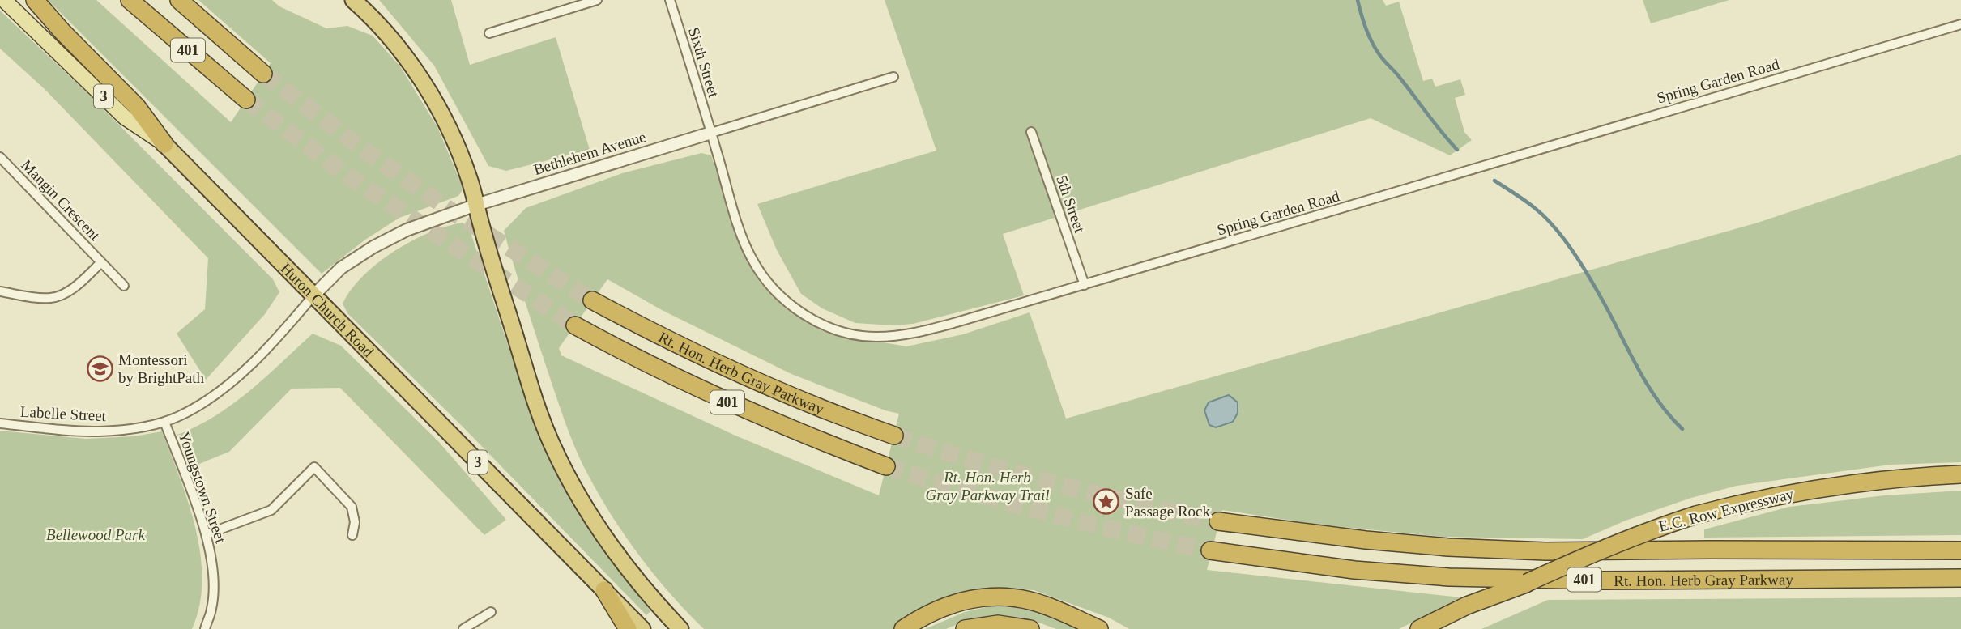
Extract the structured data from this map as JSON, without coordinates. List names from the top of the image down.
{
  "streets": {
    "highway": [
      "401",
      "3",
      "Huron Church Road",
      "Rt. Hon. Herb Gray Parkway",
      "E.C. Row Expressway"
    ],
    "street": [
      "Sixth Street",
      "Spring Garden Road",
      "Bethlehem Avenue",
      "Mangin Crescent",
      "5th Street",
      "Labelle Street",
      "Youngstown Street"
    ]
  },
  "crossings": [
    ["Sixth Street", "Spring Garden Road"],
    ["Sixth Street", "Bethlehem Avenue"],
    ["Spring Garden Road", "Bethlehem Avenue"],
    ["Spring Garden Road", "5th Street"],
    ["Bethlehem Avenue", "Huron Church Road"],
    ["Bethlehem Avenue", "Labelle Street"],
    ["Huron Church Road", "Labelle Street"],
    ["Labelle Street", "Youngstown Street"]
  ],
  "parks": ["Rt. Hon. Herb Gray Parkway Trail", "Bellewood Park"],
  "places": {
    "school or university": ["Montessori by BrightPath"],
    "place": ["Safe Passage Rock"]
  }
}
